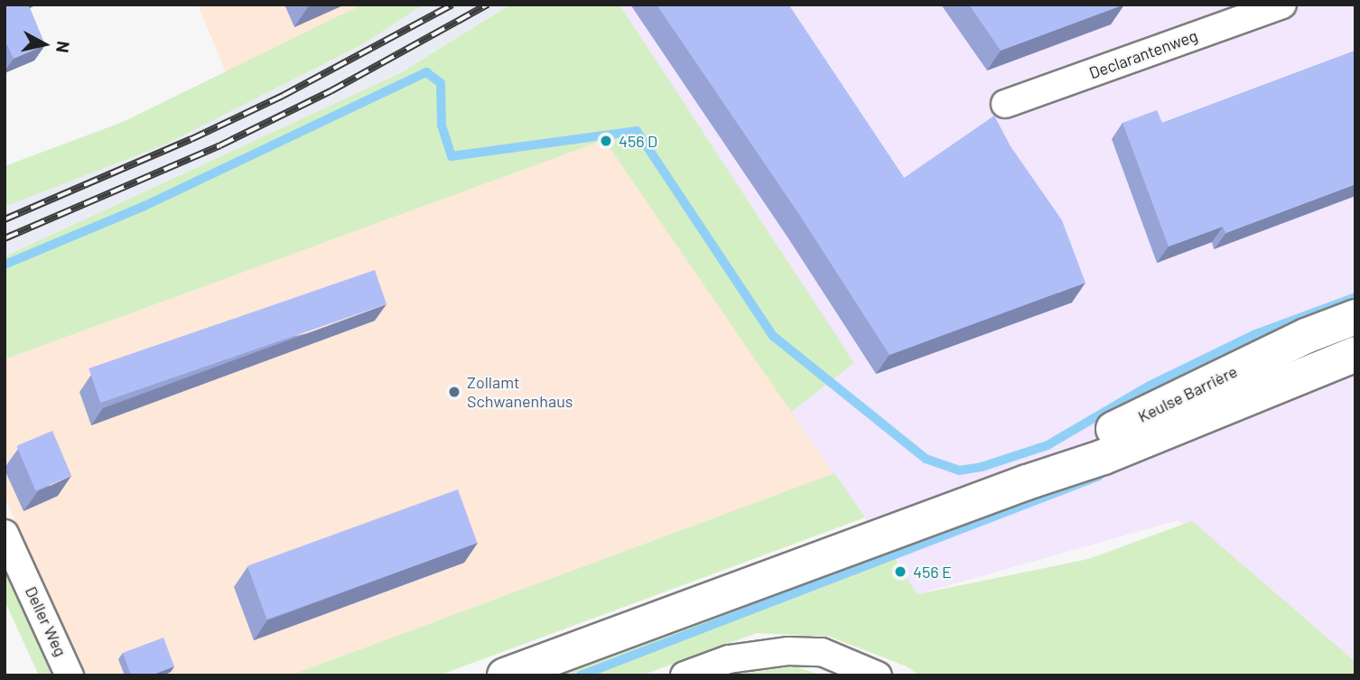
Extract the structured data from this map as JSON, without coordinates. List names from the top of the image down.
{
  "streets": {
    "main road": ["Keulse Barrière"],
    "street": ["Declarantenweg", "Deller Weg"]
  },
  "places": ["456 D", "Zollamt Schwanenhaus", "456 E"],
  "north": "right"
}
